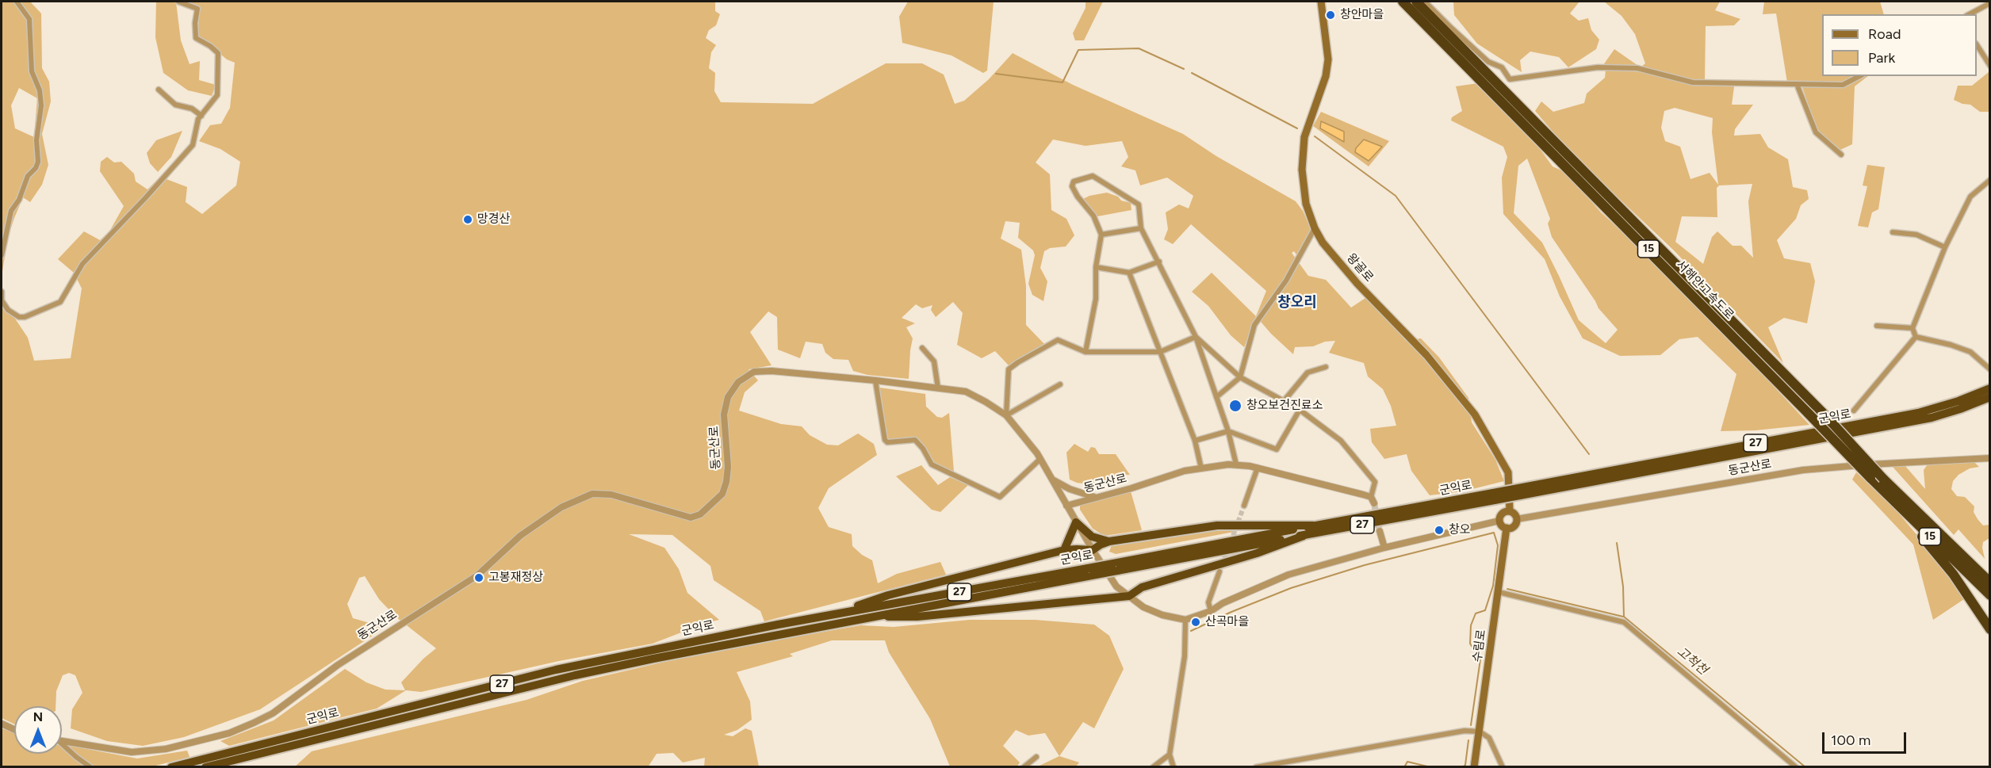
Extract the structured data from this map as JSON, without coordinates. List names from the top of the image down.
{
  "streets": {
    "highway": [
      "15",
      "서해안고속도로",
      "군익로",
      "27"
    ],
    "main road": ["왕골로", "수림로"],
    "street": ["동군산로"]
  },
  "crossings": [
    ["왕골로", "동군산로"],
    ["왕골로", "수림로"],
    ["동군산로", "수림로"]
  ],
  "districts": ["창오리"],
  "water": ["고척천"],
  "places": [
    "창안마을",
    "망경산",
    "창오보건진료소",
    "창오",
    "고봉재정상",
    "산곡마을"
  ],
  "legend": ["Road", "Park"],
  "scale_bar": "100 m",
  "north": "top"
}
